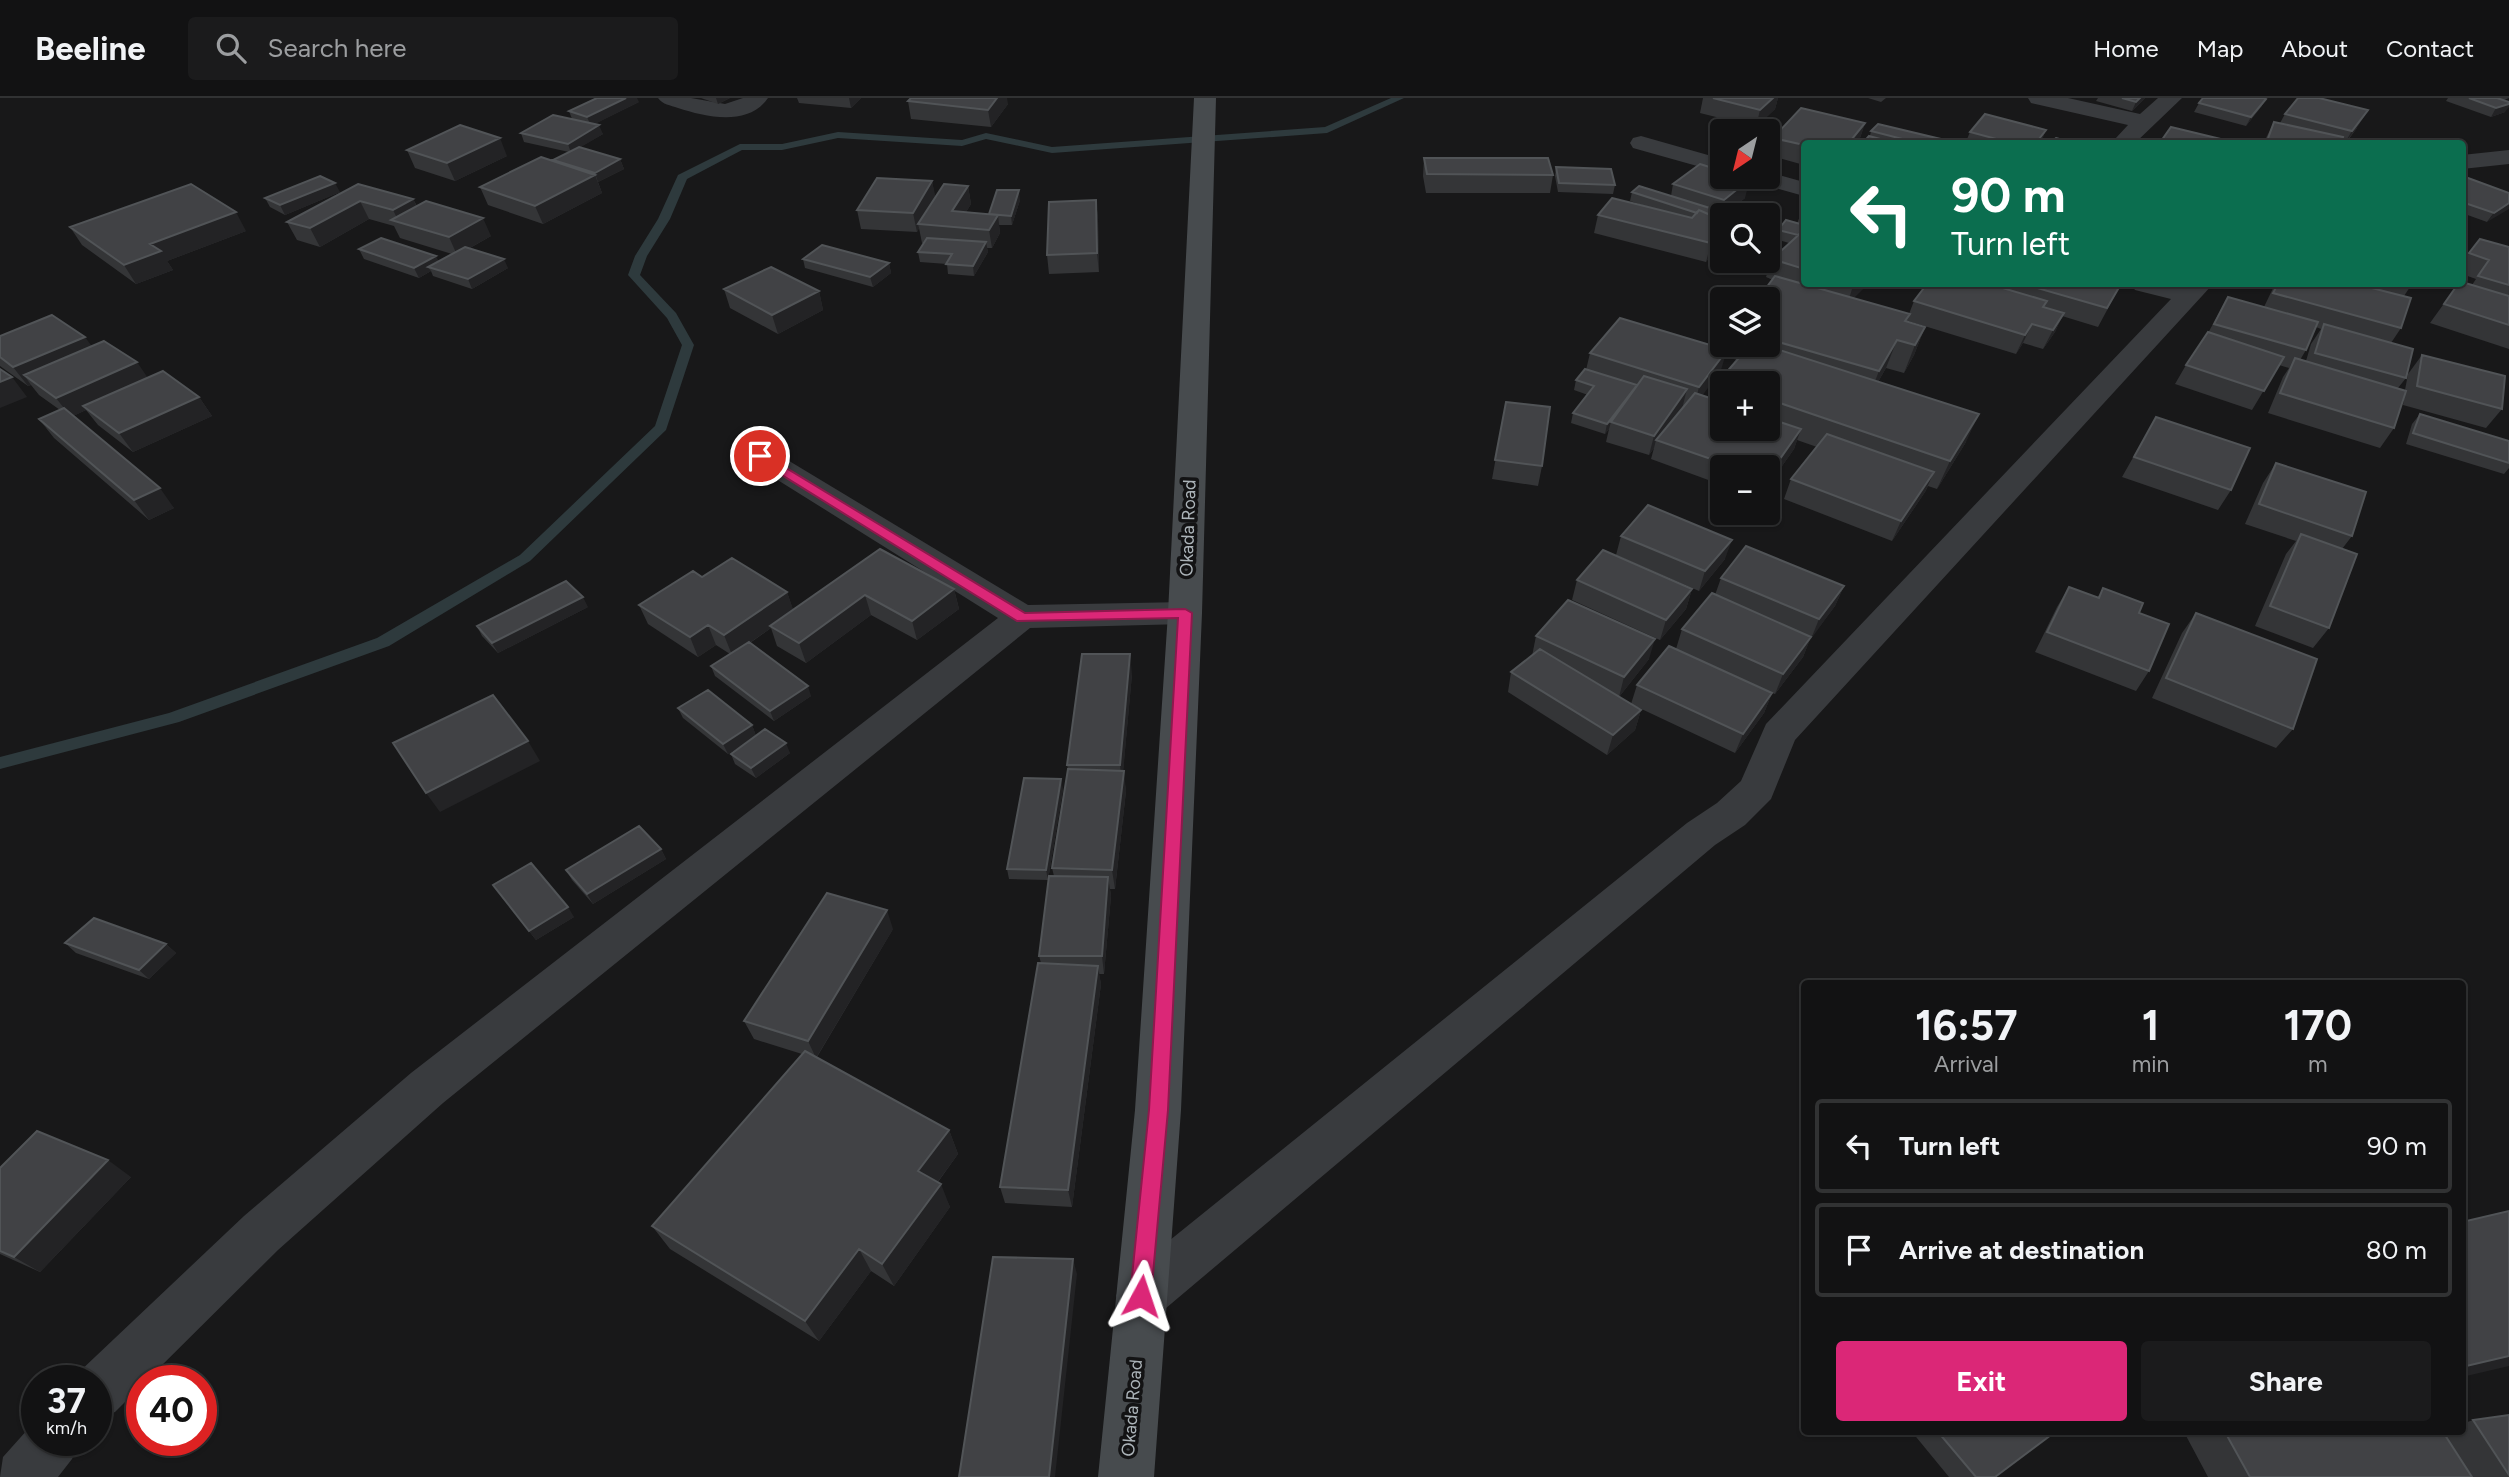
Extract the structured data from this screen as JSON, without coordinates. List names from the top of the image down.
{
  "streets": {
    "street": ["Okada Road"]
  },
  "north": "bottom left",
  "page": {
    "header": "Beeline",
    "search": "Search here",
    "nav": [
      "Home",
      "Map",
      "About",
      "Contact"
    ],
    "map_buttons": ["+", "−"],
    "turn": ["90 m", "Turn left"],
    "eta": [
      "16:57",
      "Arrival",
      "1",
      "min",
      "170",
      "m"
    ],
    "list": [
      {
        "name": "Turn left",
        "value": "90 m"
      },
      {
        "name": "Arrive at destination",
        "value": "80 m"
      }
    ],
    "buttons": ["Exit", "Share"],
    "speed": "37 km/h",
    "limit": "40"
  }
}
